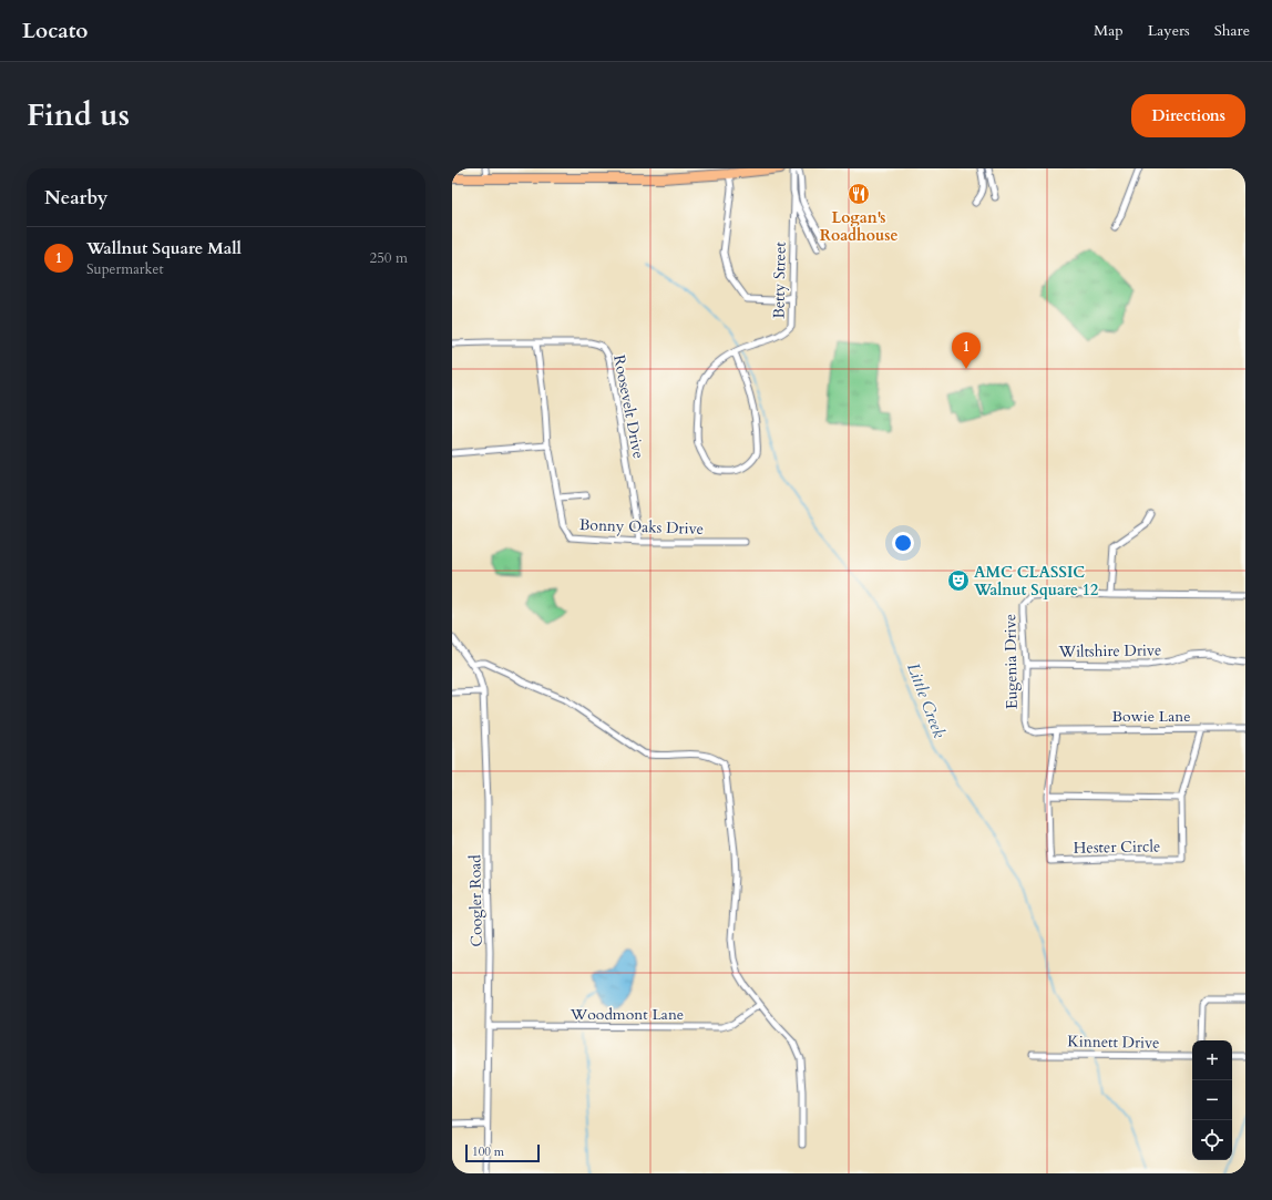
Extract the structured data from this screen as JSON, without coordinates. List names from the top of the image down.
{
  "streets": {
    "street": [
      "Betty Street",
      "Roosevelt Drive",
      "Bonny Oaks Drive",
      "Wiltshire Drive",
      "Eugenia Drive",
      "Bowie Lane",
      "Hester Circle",
      "Coogler Road",
      "Woodmont Lane",
      "Kinnett Drive"
    ]
  },
  "crossings": [
    ["Roosevelt Drive", "Bonny Oaks Drive"],
    ["Wiltshire Drive", "Eugenia Drive"],
    ["Eugenia Drive", "Bowie Lane"],
    ["Eugenia Drive", "Hester Circle"],
    ["Bowie Lane", "Hester Circle"],
    ["Coogler Road", "Woodmont Lane"]
  ],
  "water": ["Little Creek"],
  "places": {
    "restaurant": ["Logan's Roadhouse"],
    "theatre": ["AMC CLASSIC Walnut Square 12"]
  },
  "scale_bar": "100 m",
  "page": {
    "header": "Locato",
    "nav": ["Map", "Layers", "Share"],
    "title": "Find us",
    "buttons": "Directions",
    "heading": "Nearby",
    "list": [
      {
        "mark": "1",
        "name": "Wallnut Square Mall",
        "note": "Supermarket",
        "value": "250 m"
      }
    ],
    "pins": "1",
    "map_buttons": ["+", "−"],
    "scale": "100 m"
  }
}
